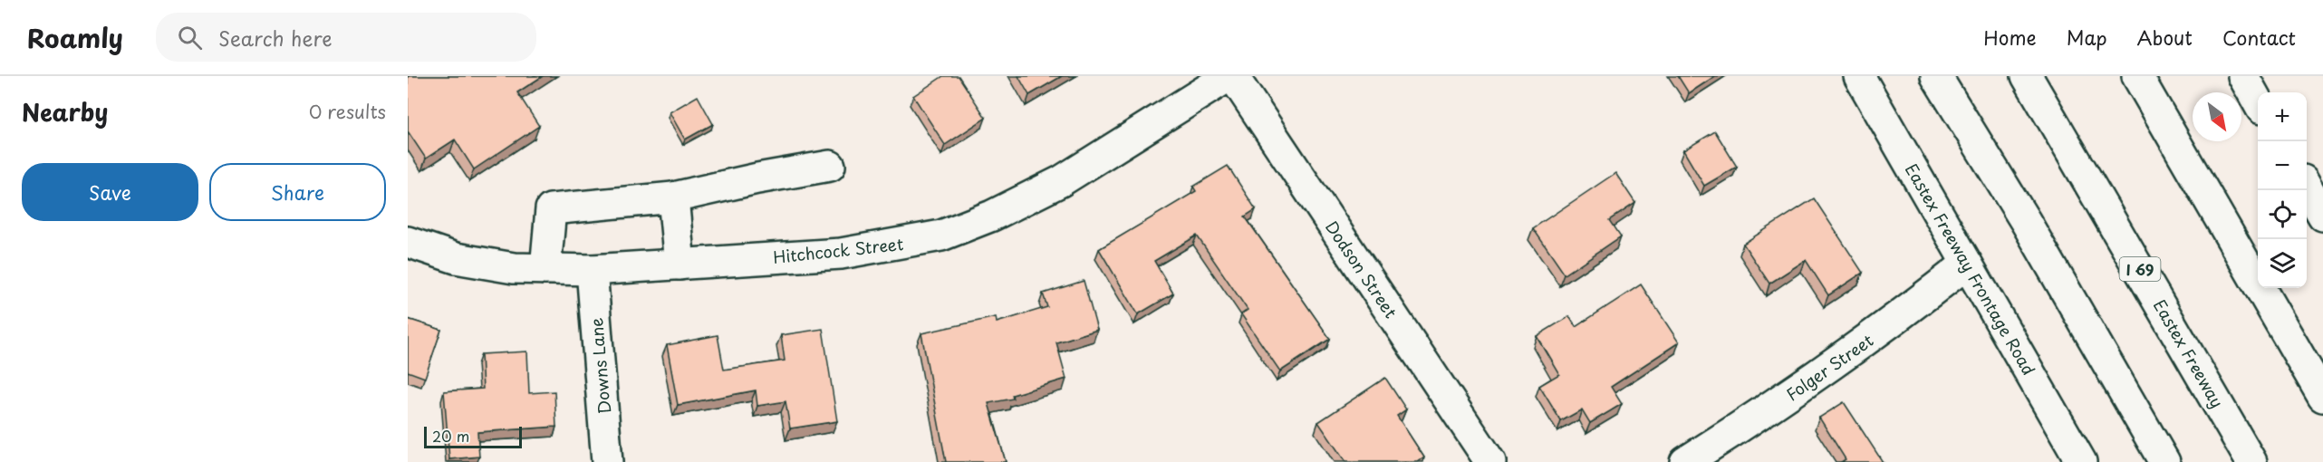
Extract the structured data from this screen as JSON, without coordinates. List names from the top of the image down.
{
  "streets": {
    "main road": [
      "Hitchcock Street",
      "Dodson Street",
      "Eastex Freeway Frontage Road",
      "I 69",
      "Eastex Freeway",
      "Downs Lane",
      "Folger Street"
    ]
  },
  "crossings": [
    ["Hitchcock Street", "Downs Lane"],
    ["Eastex Freeway Frontage Road", "Folger Street"]
  ],
  "scale_bar": "20 m",
  "north": "bottom right",
  "page": {
    "header": "Roamly",
    "search": "Search here",
    "nav": [
      "Home",
      "Map",
      "About",
      "Contact"
    ],
    "heading": ["Nearby", "0 results"],
    "map_buttons": ["+", "−"],
    "buttons": ["Save", "Share"],
    "scale": "20 m"
  }
}
